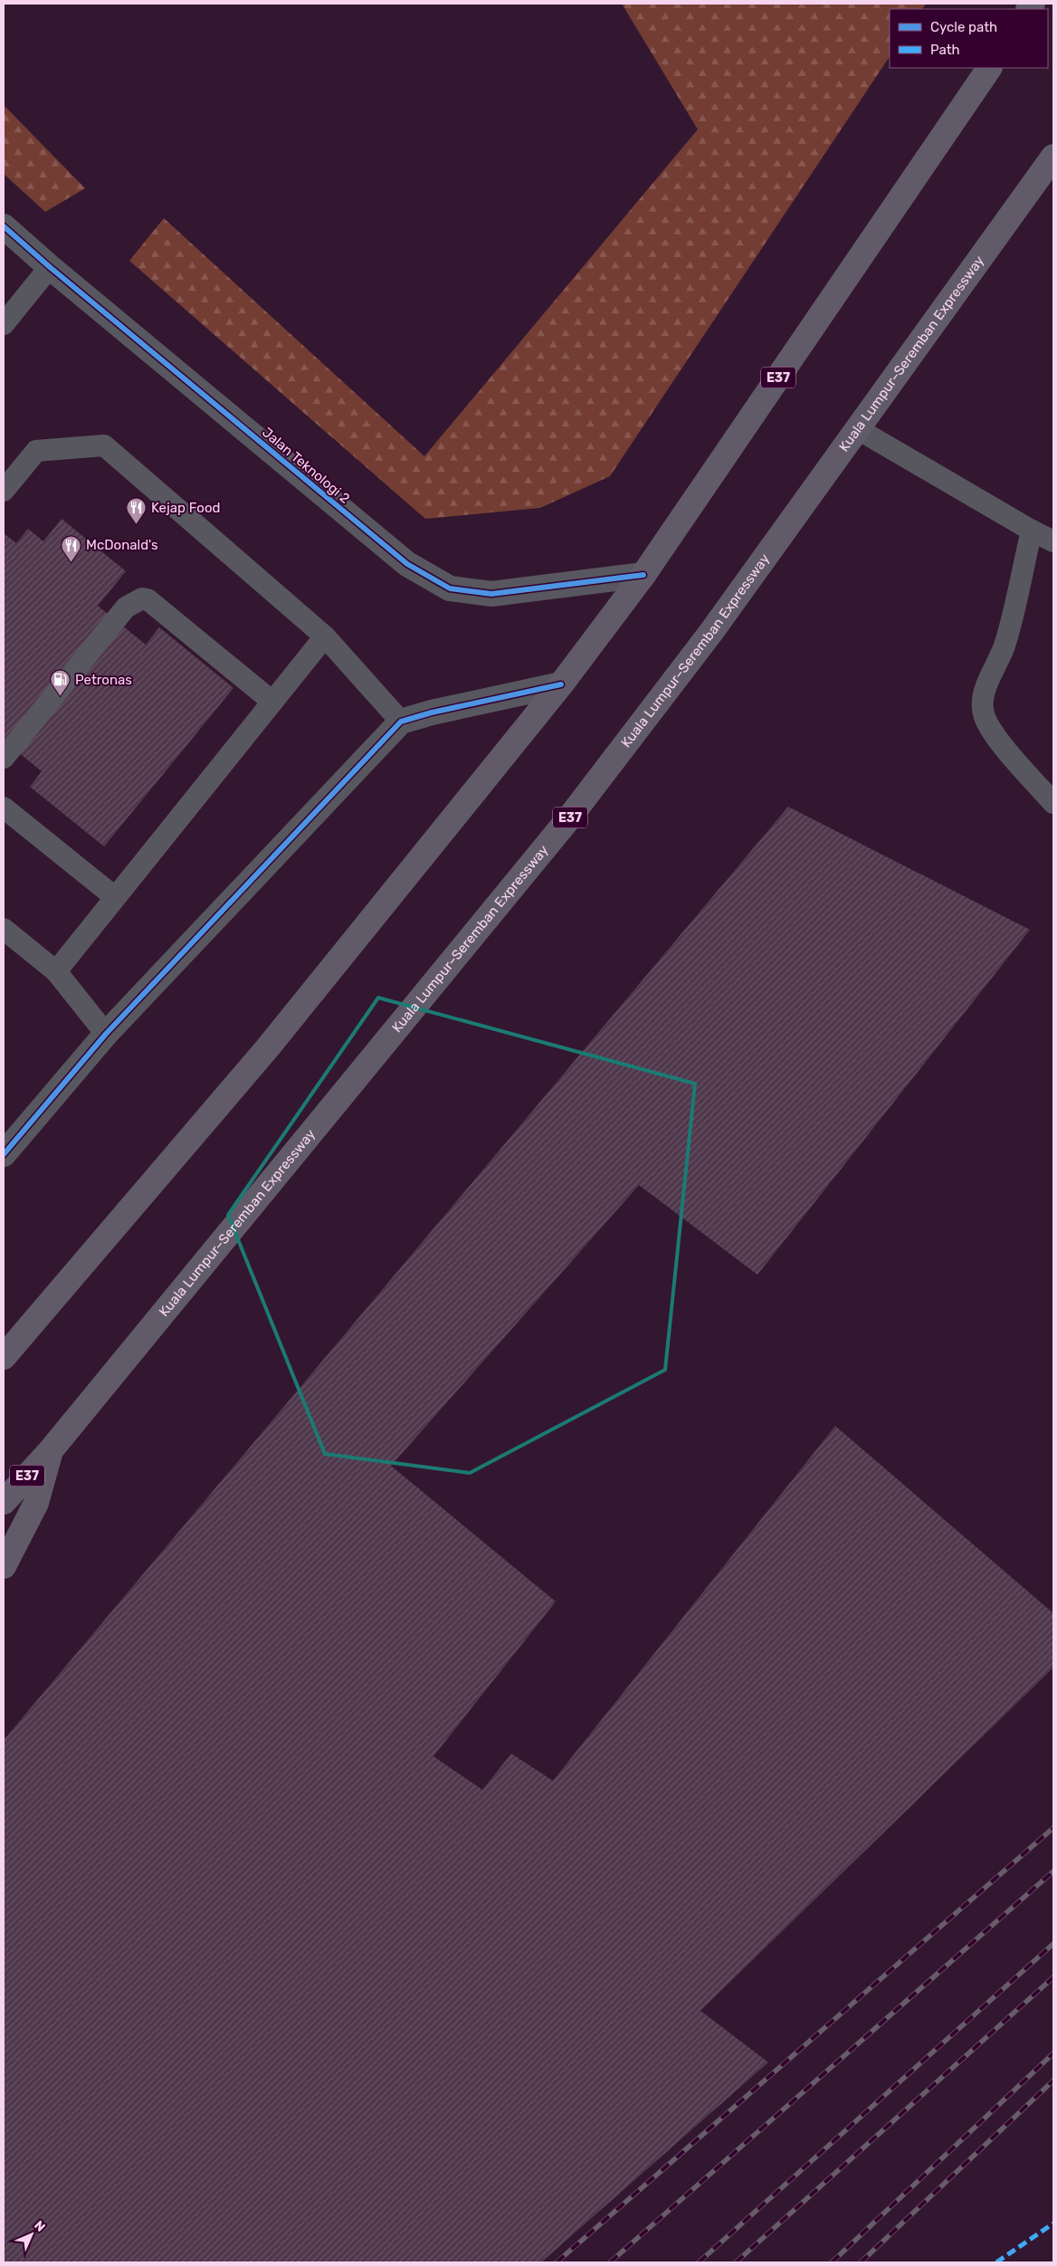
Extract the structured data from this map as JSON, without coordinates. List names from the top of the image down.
{
  "streets": {
    "highway": ["Kuala Lumpur–Seremban Expressway", "E37"],
    "street": ["Jalan Teknologi 2"]
  },
  "crossings": [
    ["E37", "Jalan Teknologi 2"]
  ],
  "places": {
    "restaurant": ["Kejap Food", "McDonald's"],
    "fuel station": ["Petronas"]
  },
  "legend": ["Cycle path", "Path"],
  "north": "top right"
}
